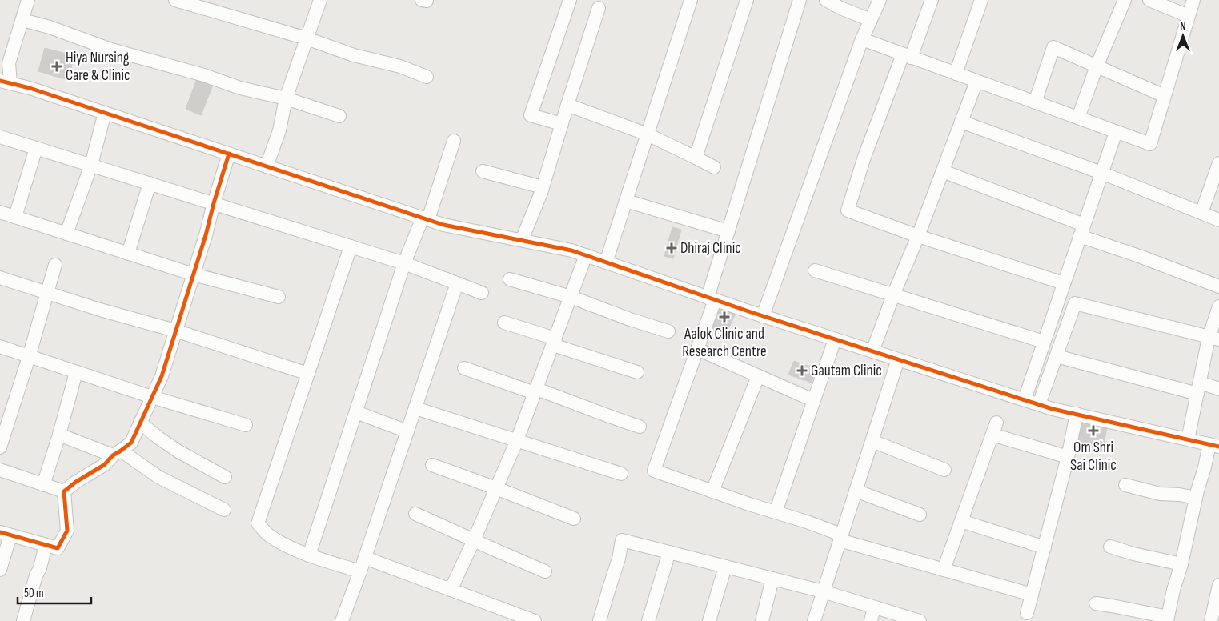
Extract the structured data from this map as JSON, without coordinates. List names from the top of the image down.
{
  "places": {
    "health": [
      "Hiya Nursing Care & Clinic",
      "Dhiraj Clinic",
      "Aalok Clinic and Research Centre",
      "Gautam Clinic",
      "Om Shri Sai Clinic"
    ]
  },
  "scale_bar": "50 m",
  "north": "top"
}
